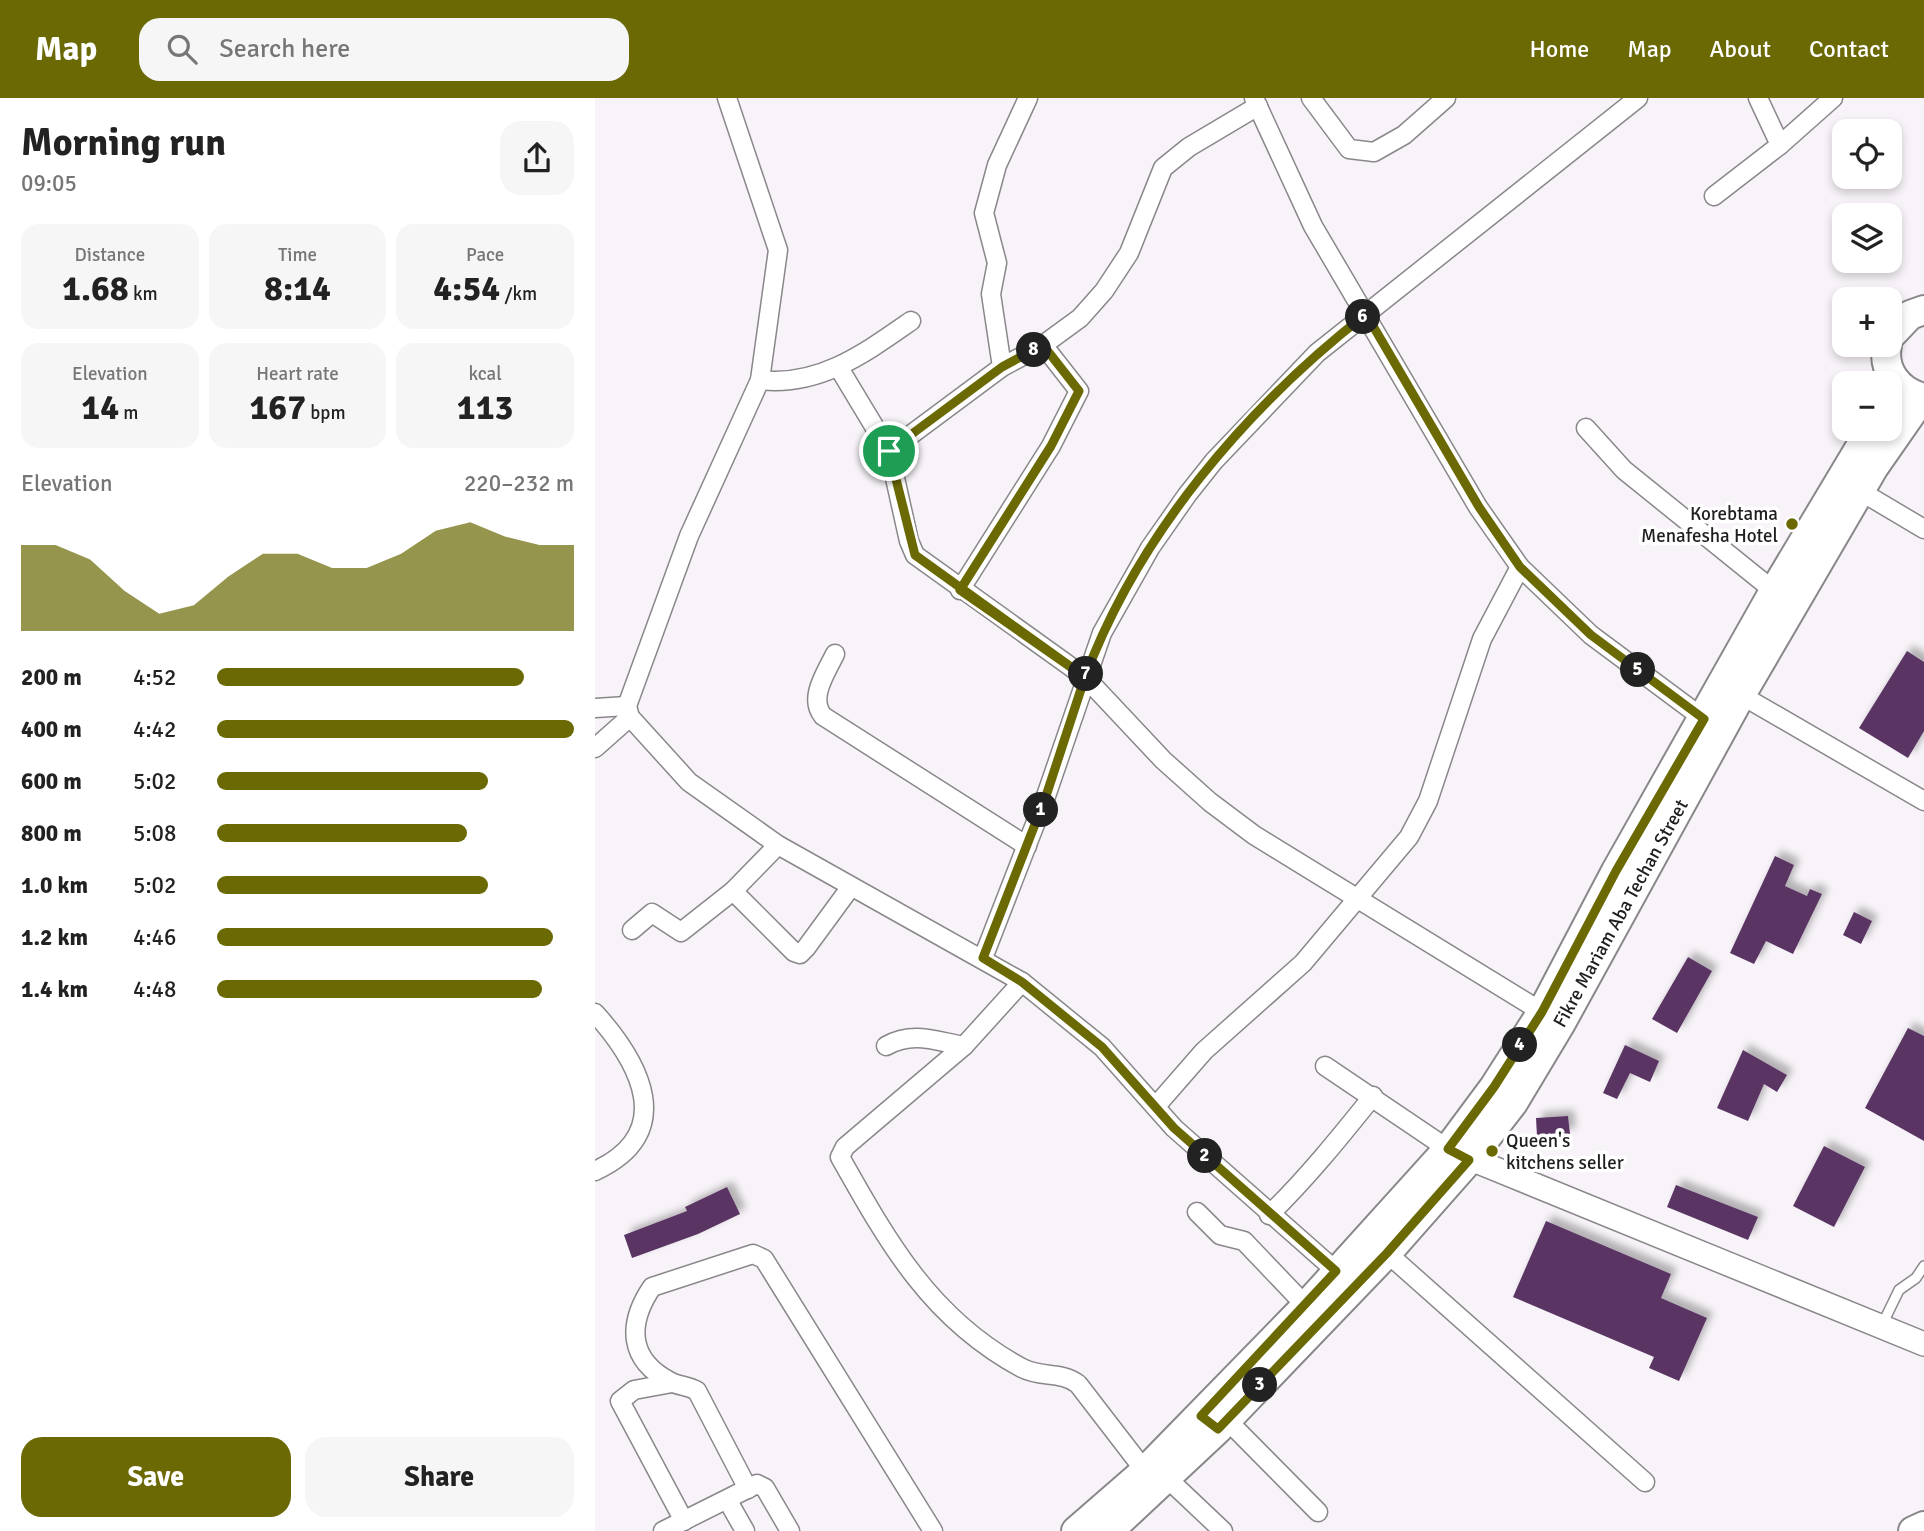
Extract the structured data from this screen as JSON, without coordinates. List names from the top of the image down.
{
  "streets": {
    "main road": ["Fikre Mariam Aba Techan Street"]
  },
  "places": ["Korebtama Menafesha Hotel", "Queen's kitchens seller"],
  "page": {
    "header": "Map",
    "search": "Search here",
    "nav": [
      "Home",
      "Map",
      "About",
      "Contact"
    ],
    "heading": ["Morning run", "09:05"],
    "map_buttons": ["+", "−"],
    "stats": [
      ["Distance", "1.68 km"],
      ["Time", "8:14"],
      ["Pace", "4:54 /km"],
      ["Elevation", "14 m"],
      ["Heart rate", "167 bpm"],
      ["kcal", "113"]
    ],
    "pins": [
      "6",
      "8",
      "5",
      "7",
      "1",
      "4",
      "2",
      "3"
    ],
    "chart": ["Elevation", "220–232 m"],
    "list": [
      {
        "name": "200 m",
        "note": "4:52"
      },
      {
        "name": "400 m",
        "note": "4:42"
      },
      {
        "name": "600 m",
        "note": "5:02"
      },
      {
        "name": "800 m",
        "note": "5:08"
      },
      {
        "name": "1.0 km",
        "note": "5:02"
      },
      {
        "name": "1.2 km",
        "note": "4:46"
      },
      {
        "name": "1.4 km",
        "note": "4:48"
      }
    ],
    "buttons": ["Save", "Share"]
  }
}
